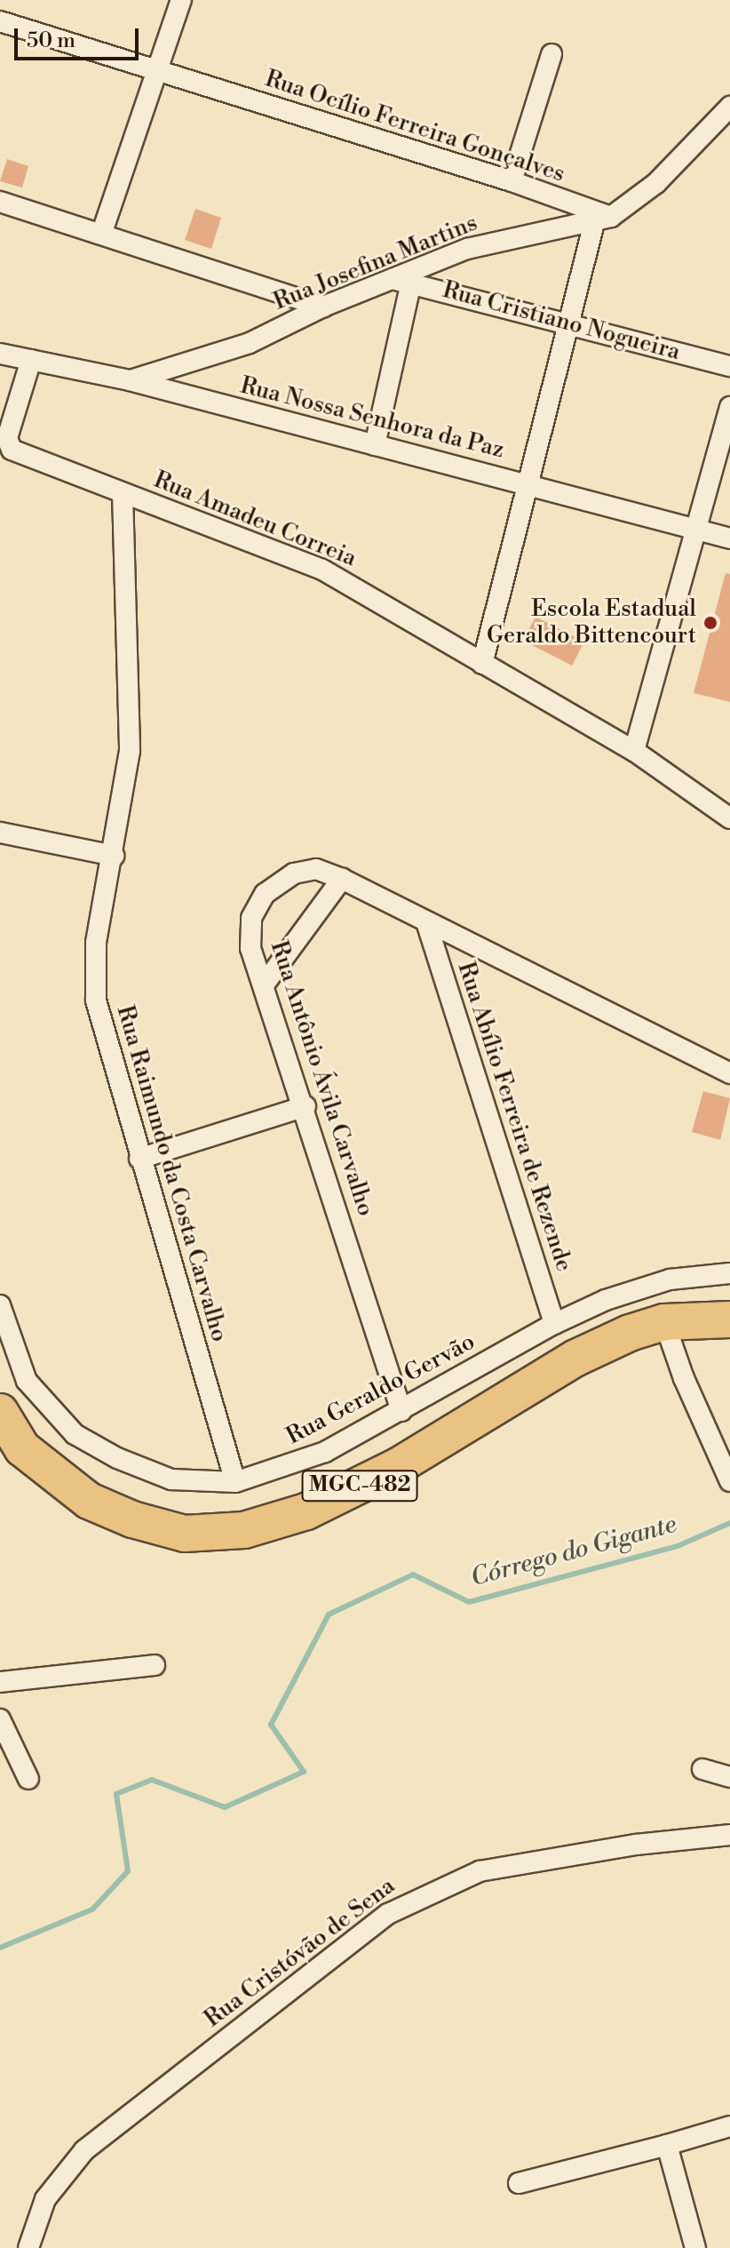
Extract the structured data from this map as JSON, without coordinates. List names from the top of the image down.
{
  "streets": {
    "highway": ["MGC-482"],
    "street": [
      "Rua Ocílio Ferreira Gonçalves",
      "Rua Josefina Martins",
      "Rua Cristiano Nogueira",
      "Rua Nossa Senhora da Paz",
      "Rua Amadeu Correia",
      "Rua Antônio Ávila Carvalho",
      "Rua Abílio Ferreira de Rezende",
      "Rua Raimundo da Costa Carvalho",
      "Rua Geraldo Gervão",
      "Rua Cristóvão de Sena"
    ]
  },
  "crossings": [
    ["Rua Ocílio Ferreira Gonçalves", "Rua Josefina Martins"],
    ["Rua Josefina Martins", "Rua Cristiano Nogueira"],
    ["Rua Josefina Martins", "Rua Nossa Senhora da Paz"],
    ["Rua Nossa Senhora da Paz", "Rua Amadeu Correia"],
    ["Rua Amadeu Correia", "Rua Raimundo da Costa Carvalho"],
    ["Rua Antônio Ávila Carvalho", "Rua Abílio Ferreira de Rezende"],
    ["Rua Antônio Ávila Carvalho", "Rua Geraldo Gervão"],
    ["Rua Abílio Ferreira de Rezende", "Rua Geraldo Gervão"],
    ["Rua Raimundo da Costa Carvalho", "Rua Geraldo Gervão"]
  ],
  "water": ["Córrego do Gigante"],
  "places": ["Escola Estadual Geraldo Bittencourt"],
  "scale_bar": "50 m"
}
